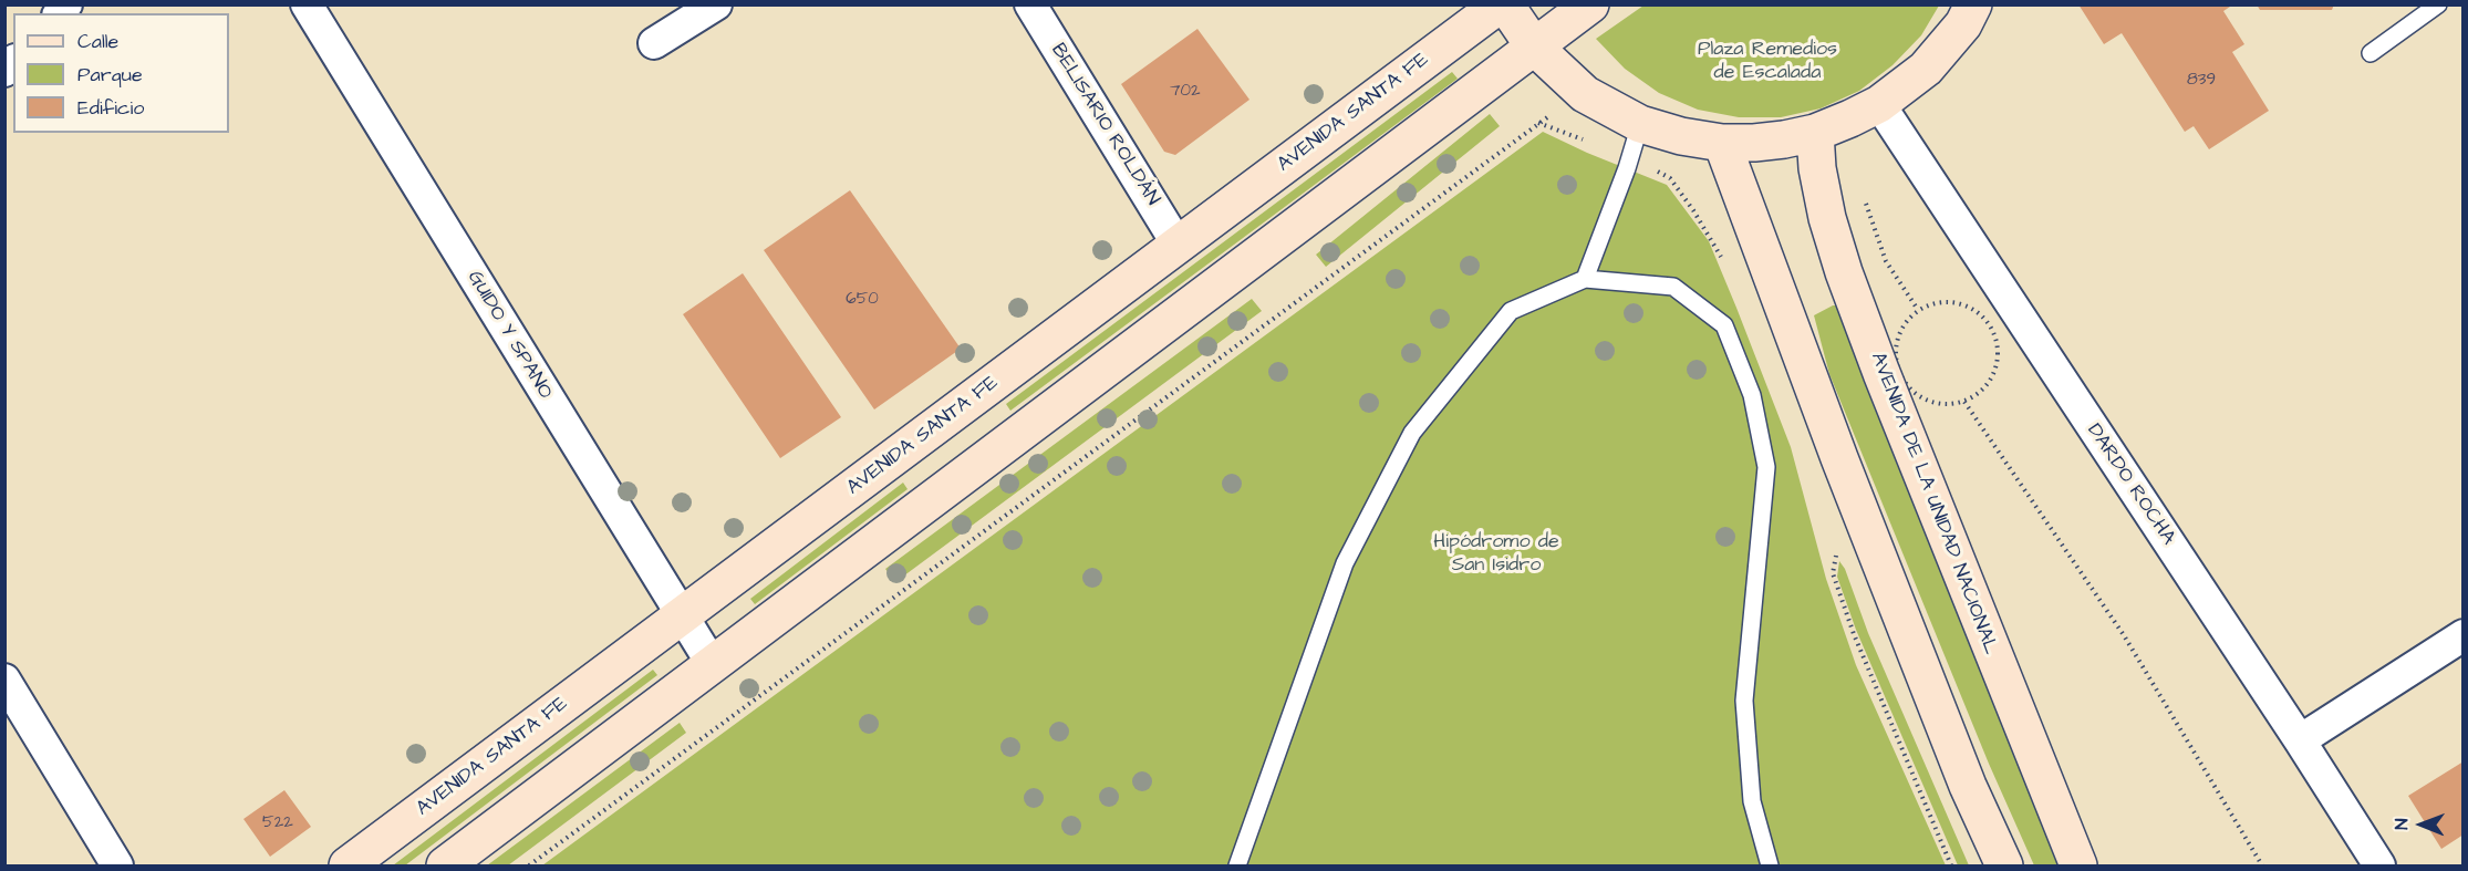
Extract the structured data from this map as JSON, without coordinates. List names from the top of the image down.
{
  "streets": {
    "main road": ["AVENIDA SANTA FE", "AVENIDA DE LA UNIDAD NACIONAL"],
    "street": ["BELISARIO ROLDÁN", "GUIDO Y SPANO", "DARDO ROCHA"]
  },
  "crossings": [
    ["AVENIDA SANTA FE", "BELISARIO ROLDÁN"],
    ["AVENIDA SANTA FE", "GUIDO Y SPANO"]
  ],
  "parks": ["Plaza Remedios de Escalada", "Hipódromo de San Isidro"],
  "house_numbers": [
    "839",
    "702",
    "650",
    "522"
  ],
  "legend": ["Calle", "Parque", "Edificio"],
  "north": "left"
}
